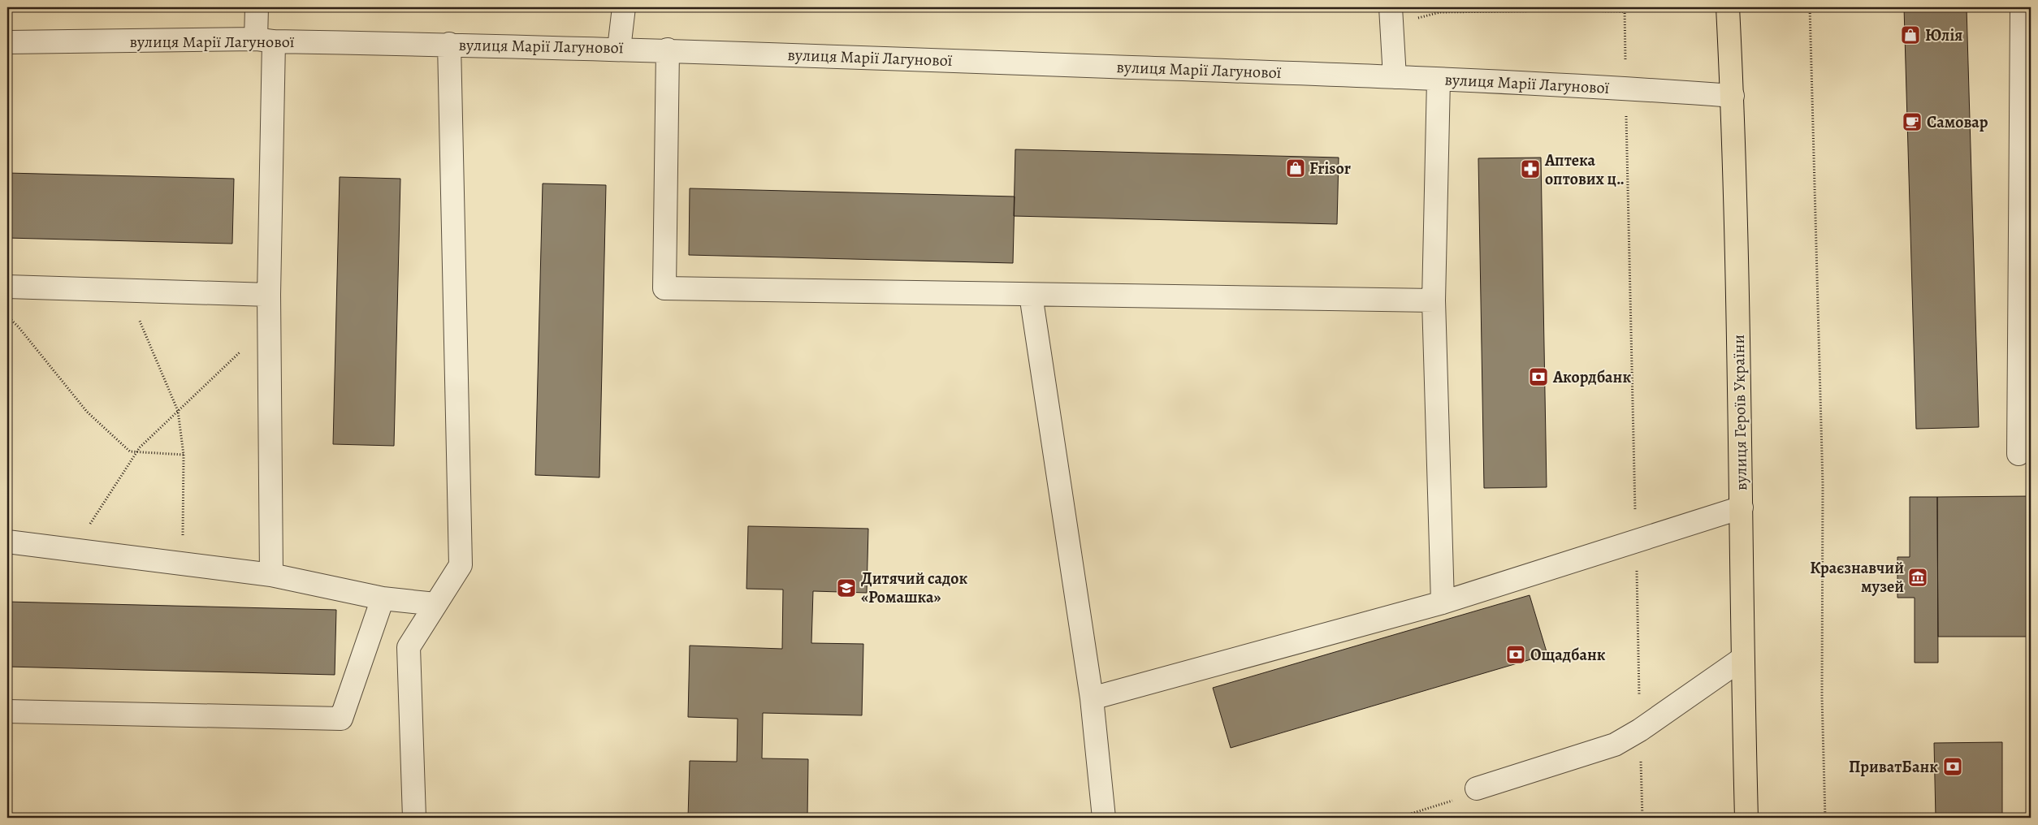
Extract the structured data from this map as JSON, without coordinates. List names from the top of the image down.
{
  "streets": {
    "main road": ["вулиця Героїв України"],
    "street": ["вулиця Марії Лагунової"]
  },
  "crossings": [
    ["вулиця Марії Лагунової", "вулиця Героїв України"]
  ],
  "places": {
    "shop": ["Юлія", "Frisor"],
    "cafe": ["Самовар"],
    "pharmacy": ["Аптека оптових ц‥"],
    "bank": ["Акордбанк", "Ощадбанк", "ПриватБанк"],
    "museum": ["Краєзнавчий музей"],
    "school or university": ["Дитячий садок «Ромашка»"]
  }
}
